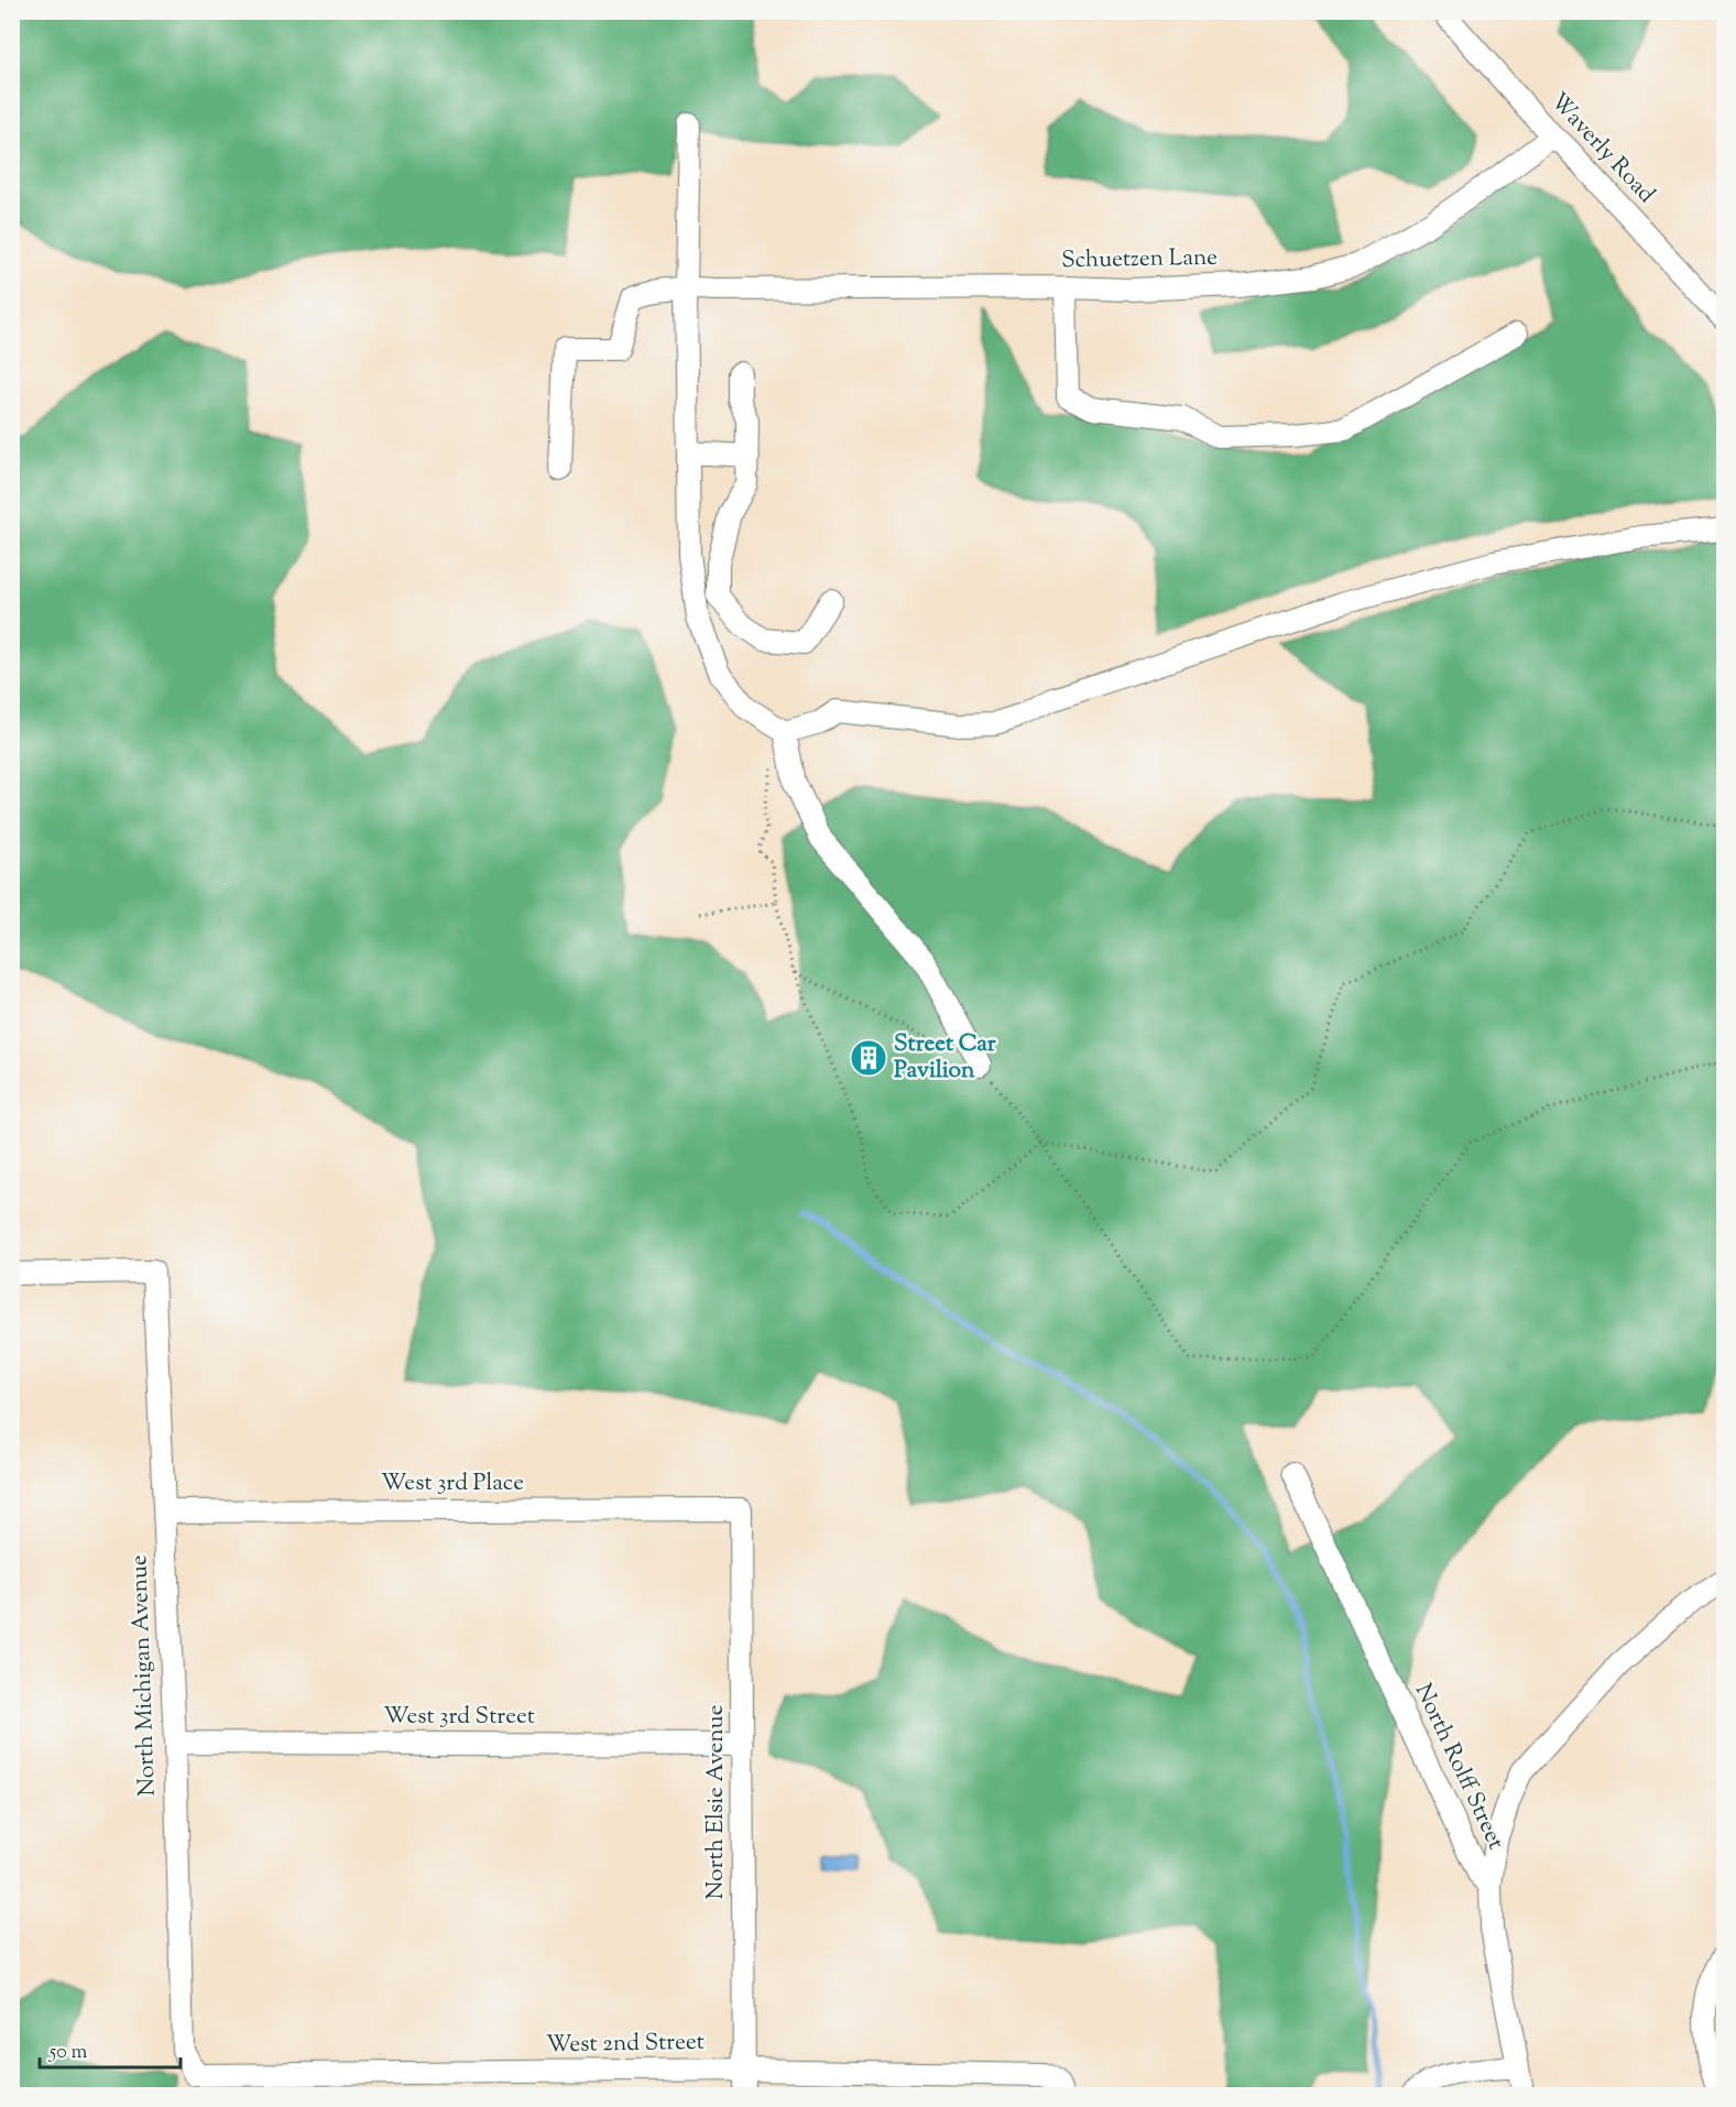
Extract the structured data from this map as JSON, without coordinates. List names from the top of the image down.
{
  "streets": {
    "street": [
      "Waverly Road",
      "Schuetzen Lane",
      "West 3rd Place",
      "North Michigan Avenue",
      "West 3rd Street",
      "North Rolff Street",
      "North Elsie Avenue",
      "West 2nd Street"
    ]
  },
  "crossings": [
    ["Waverly Road", "Schuetzen Lane"],
    ["West 3rd Place", "North Michigan Avenue"],
    ["West 3rd Place", "North Elsie Avenue"],
    ["North Michigan Avenue", "West 3rd Street"],
    ["North Michigan Avenue", "West 2nd Street"],
    ["West 3rd Street", "North Elsie Avenue"],
    ["North Elsie Avenue", "West 2nd Street"]
  ],
  "places": {
    "building": ["Street Car Pavilion"]
  },
  "scale_bar": "50 m"
}
